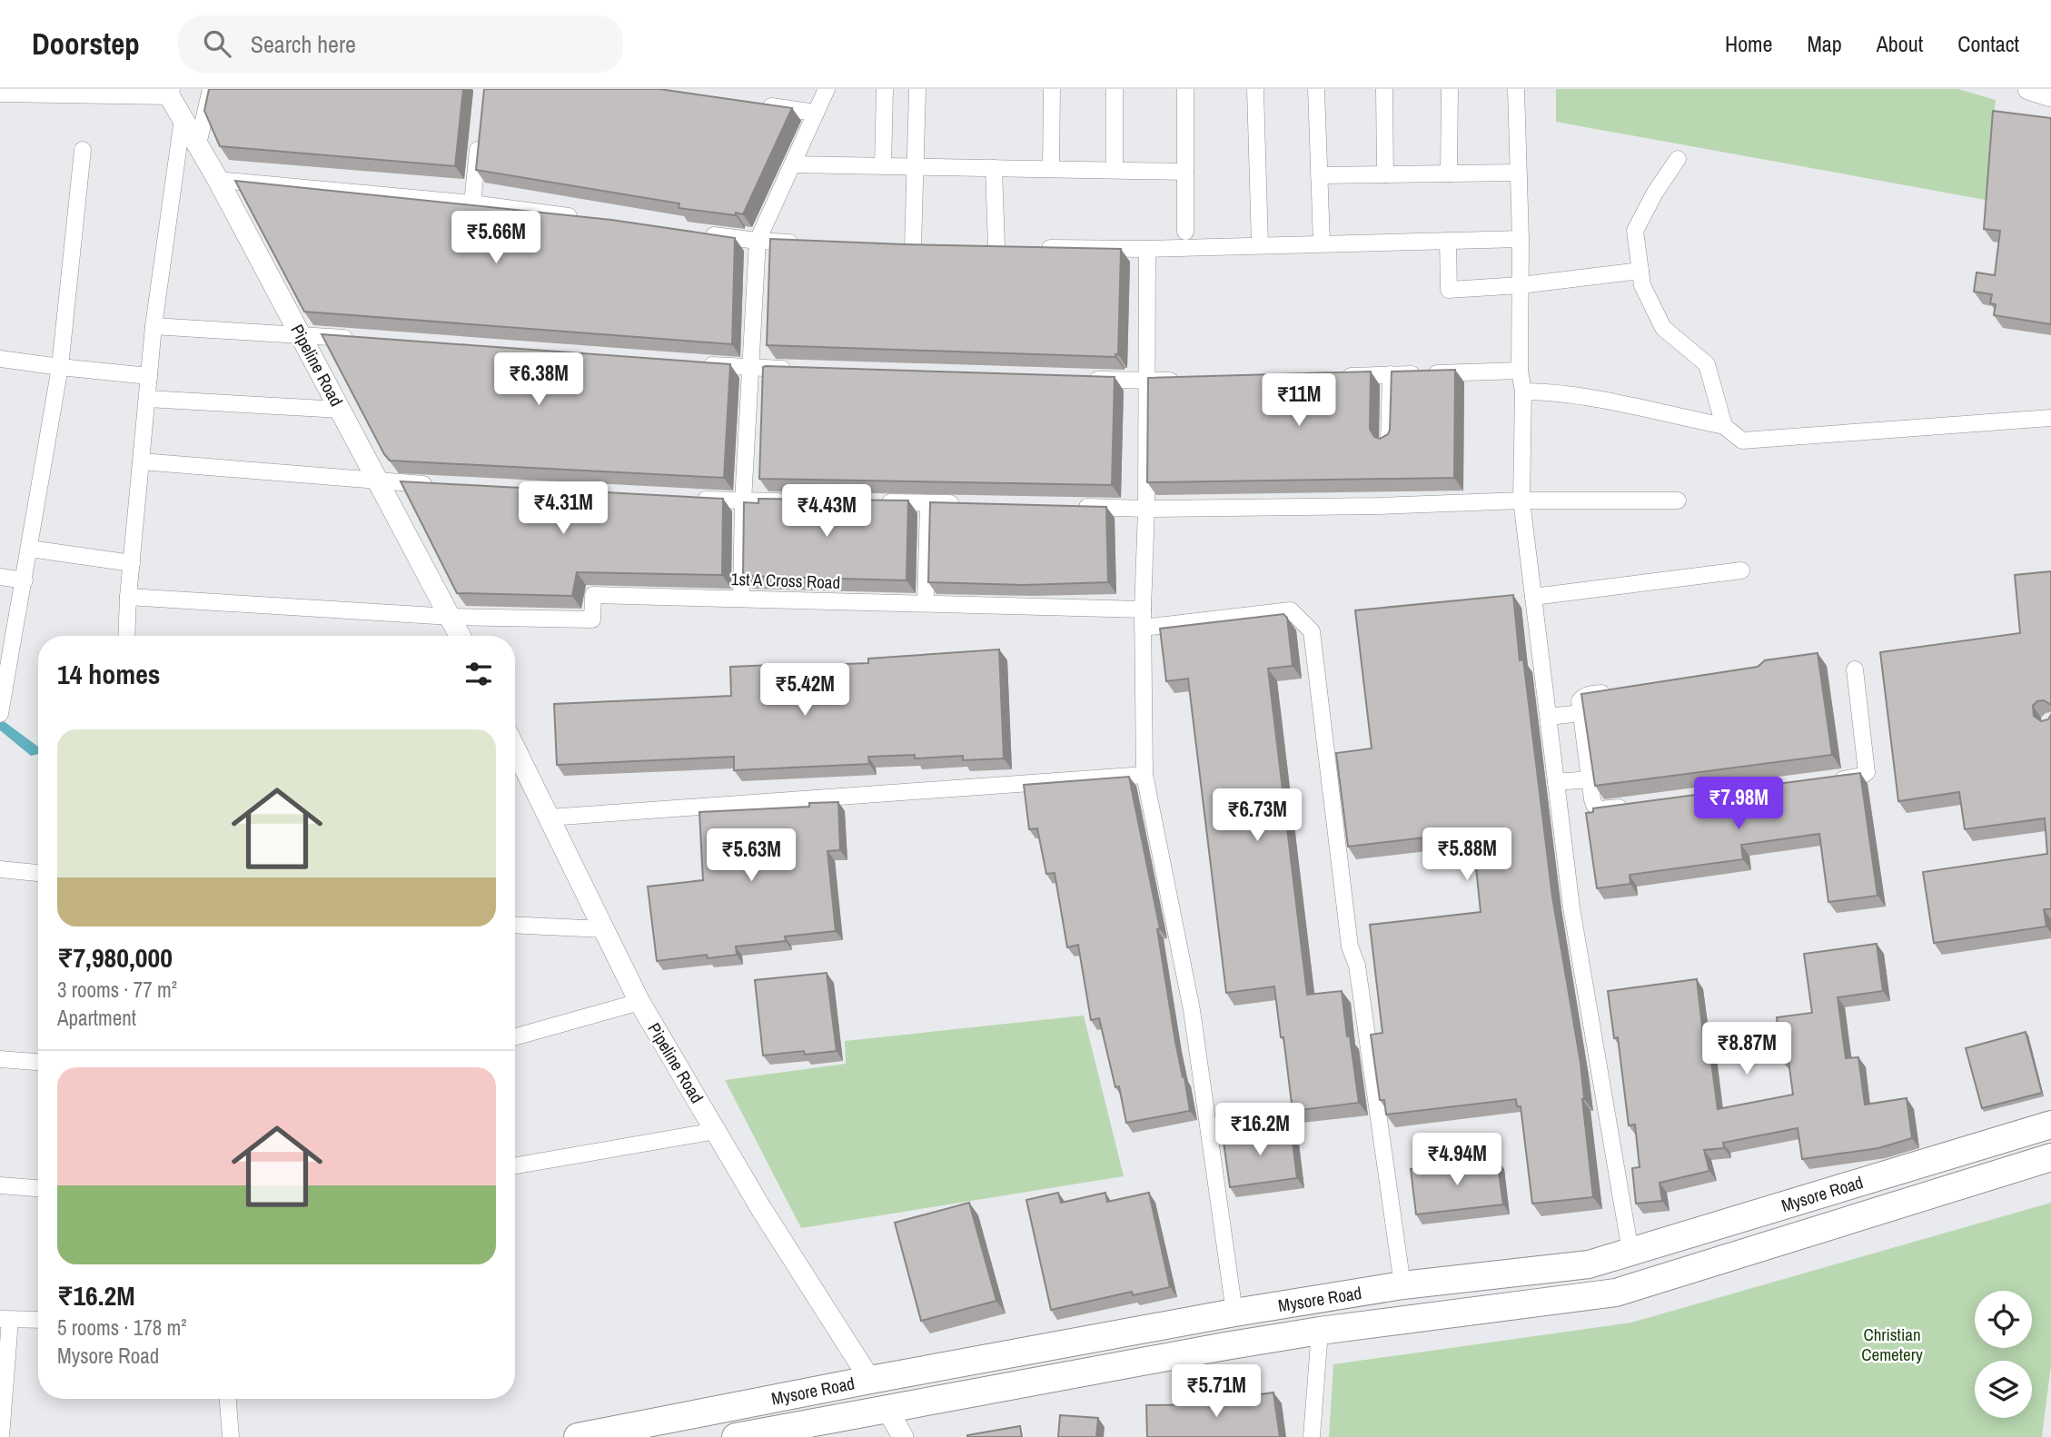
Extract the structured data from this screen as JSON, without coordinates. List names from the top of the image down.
{
  "streets": {
    "highway": ["Mysore Road"],
    "street": ["Pipeline Road", "1st A Cross Road"]
  },
  "crossings": [
    ["Pipeline Road", "1st A Cross Road"],
    ["Pipeline Road", "Mysore Road"]
  ],
  "parks": ["Christian Cemetery"],
  "page": {
    "header": "Doorstep",
    "search": "Search here",
    "nav": [
      "Home",
      "Map",
      "About",
      "Contact"
    ],
    "price": [
      "₹5.66M",
      "₹6.38M",
      "₹11M",
      "₹4.31M",
      "₹4.43M",
      "₹5.42M",
      "₹7.98M",
      "₹6.73M",
      "₹5.88M",
      "₹5.63M",
      "₹8.87M",
      "₹16.2M",
      "₹4.94M",
      "₹5.71M"
    ],
    "heading": "14 homes",
    "list": [
      {
        "name": "₹7,980,000",
        "note": "3 rooms · 77 m² · Apartment"
      },
      {
        "name": "₹16.2M",
        "note": "5 rooms · 178 m² · Mysore Road"
      }
    ]
  }
}
